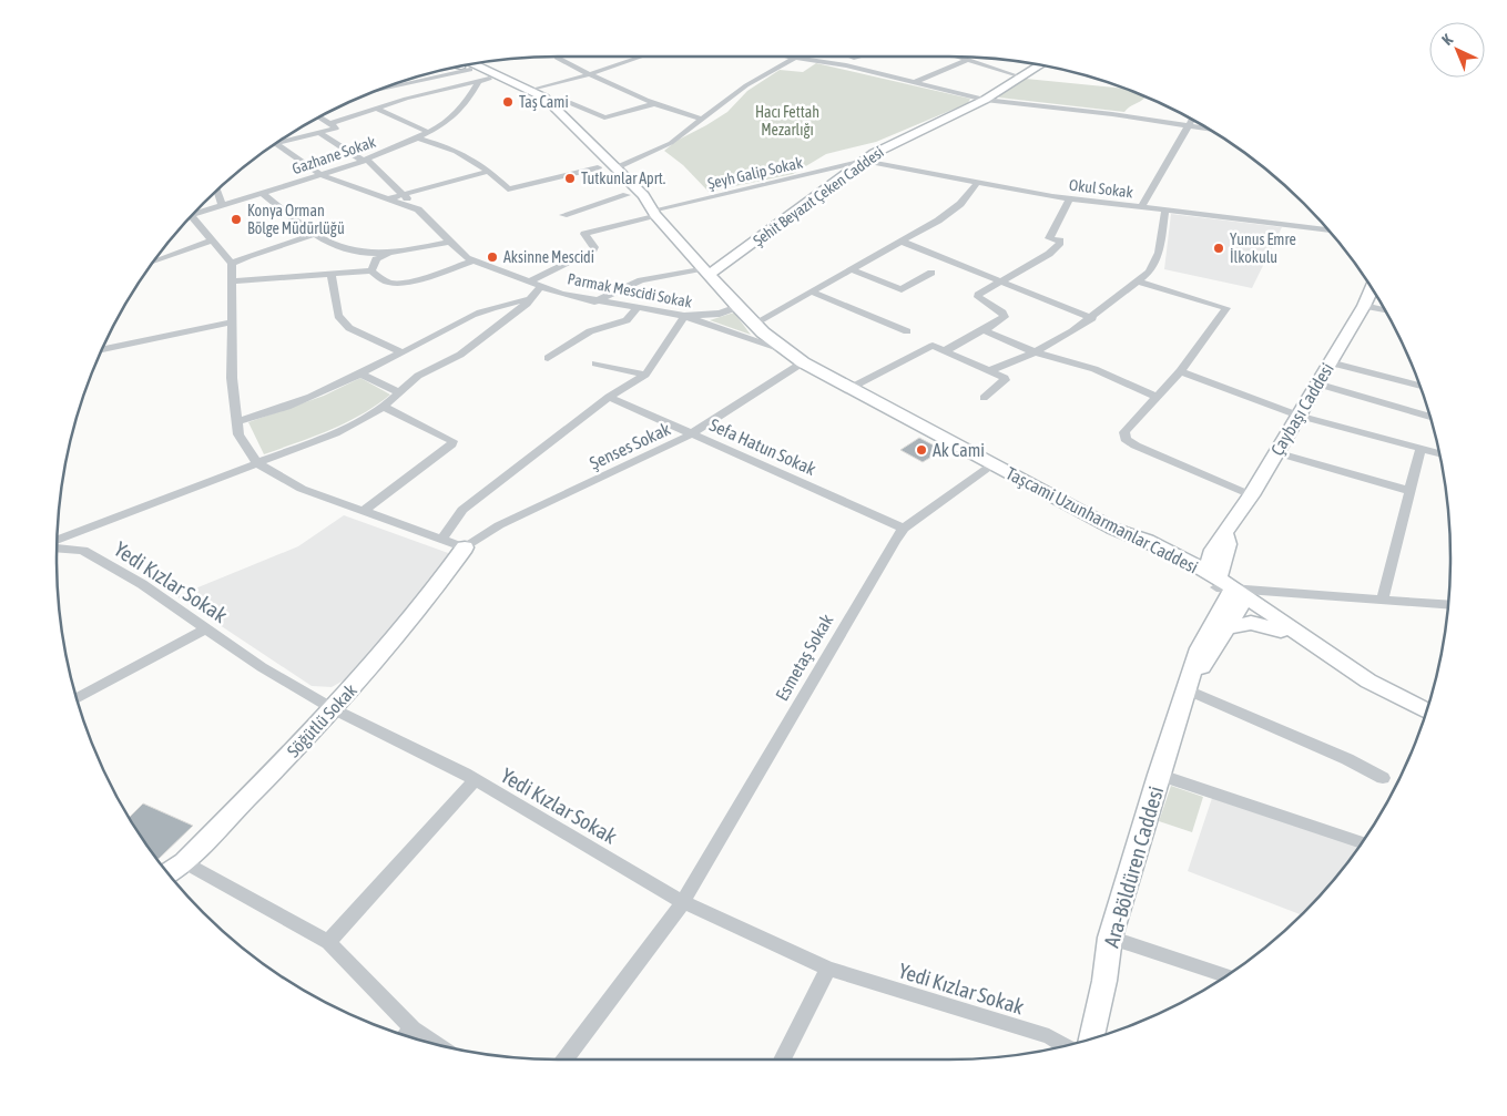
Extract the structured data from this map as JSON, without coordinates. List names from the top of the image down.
{
  "streets": {
    "main road": [
      "Şehit Beyazıt Çeken Caddesi",
      "Çaybaşı Caddesi",
      "Taşcami Uzunharmanlar Caddesi",
      "Söğütlü Sokak",
      "Ara-Böldüren Caddesi"
    ],
    "street": [
      "Gazhane Sokak",
      "Şeyh Galip Sokak",
      "Okul Sokak",
      "Parmak Mescidi Sokak",
      "Şenses Sokak",
      "Sefa Hatun Sokak",
      "Yedi Kızlar Sokak",
      "Esmetaş Sokak"
    ]
  },
  "crossings": [
    ["Gazhane Sokak", "Parmak Mescidi Sokak"],
    ["Gazhane Sokak", "Taşcami Uzunharmanlar Caddesi"],
    ["Şeyh Galip Sokak", "Okul Sokak"],
    ["Şeyh Galip Sokak", "Şehit Beyazıt Çeken Caddesi"],
    ["Şeyh Galip Sokak", "Parmak Mescidi Sokak"],
    ["Şeyh Galip Sokak", "Taşcami Uzunharmanlar Caddesi"],
    ["Okul Sokak", "Şehit Beyazıt Çeken Caddesi"],
    ["Şehit Beyazıt Çeken Caddesi", "Taşcami Uzunharmanlar Caddesi"],
    ["Parmak Mescidi Sokak", "Taşcami Uzunharmanlar Caddesi"],
    ["Parmak Mescidi Sokak", "Yedi Kızlar Sokak"],
    ["Çaybaşı Caddesi", "Taşcami Uzunharmanlar Caddesi"],
    ["Çaybaşı Caddesi", "Ara-Böldüren Caddesi"],
    ["Şenses Sokak", "Sefa Hatun Sokak"],
    ["Şenses Sokak", "Taşcami Uzunharmanlar Caddesi"],
    ["Şenses Sokak", "Söğütlü Sokak"],
    ["Sefa Hatun Sokak", "Esmetaş Sokak"],
    ["Taşcami Uzunharmanlar Caddesi", "Esmetaş Sokak"],
    ["Taşcami Uzunharmanlar Caddesi", "Ara-Böldüren Caddesi"],
    ["Yedi Kızlar Sokak", "Esmetaş Sokak"],
    ["Yedi Kızlar Sokak", "Söğütlü Sokak"]
  ],
  "parks": ["Hacı Fettah Mezarlığı"],
  "places": [
    "Taş Cami",
    "Tutkunlar Aprt.",
    "Konya Orman Bölge Müdürlüğü",
    "Yunus Emre İlkokulu",
    "Aksinne Mescidi",
    "Ak Cami"
  ],
  "north": "top left"
}
